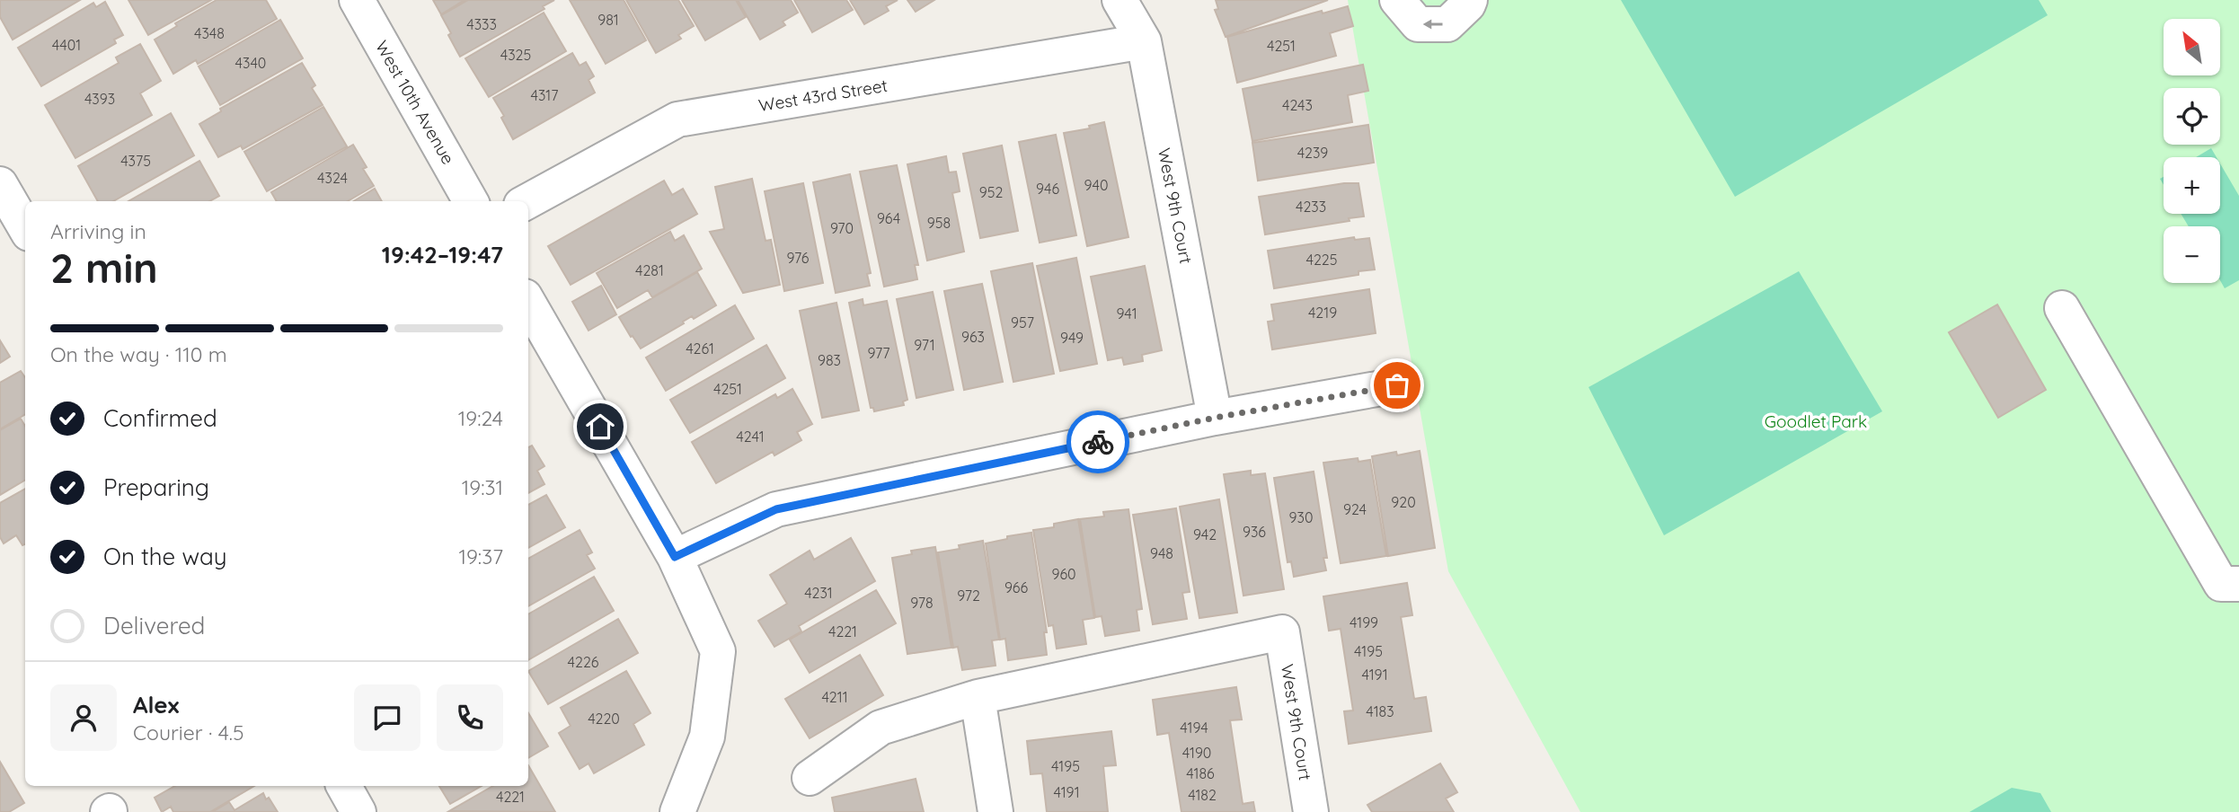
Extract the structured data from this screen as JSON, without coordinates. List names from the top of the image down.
{
  "streets": {
    "street": ["West 43rd Street", "West 10th Avenue", "West 9th Court"]
  },
  "crossings": [
    ["West 43rd Street", "West 9th Court"]
  ],
  "parks": ["Goodlet Park"],
  "house_numbers": [
    "981",
    "4333",
    "4348",
    "4401",
    "4251",
    "4325",
    "4340",
    "4317",
    "4393",
    "4243",
    "4239",
    "4375",
    "4324",
    "940",
    "946",
    "952",
    "4233",
    "964",
    "958",
    "970",
    "976",
    "4225",
    "4281",
    "4219",
    "941",
    "957",
    "963",
    "949",
    "971",
    "4261",
    "977",
    "983",
    "4251",
    "4241",
    "920",
    "924",
    "930",
    "936",
    "942",
    "948",
    "960",
    "966",
    "4231",
    "972",
    "978",
    "4199",
    "4221",
    "4195",
    "4226",
    "4191",
    "4211",
    "4183",
    "4220",
    "4194",
    "4190",
    "4195",
    "4186",
    "4191",
    "4182",
    "4221"
  ],
  "north": "top left",
  "page": {
    "map_buttons": ["+", "−"],
    "heading": ["2 min", "Arriving in", "19:42–19:47"],
    "panel": ["Alex", "Courier · 4.5"],
    "bar": "On the way · 110 m",
    "list": [
      ["Confirmed", "19:24"],
      ["Preparing", "19:31"],
      ["On the way", "19:37"],
      "Delivered"
    ]
  }
}
